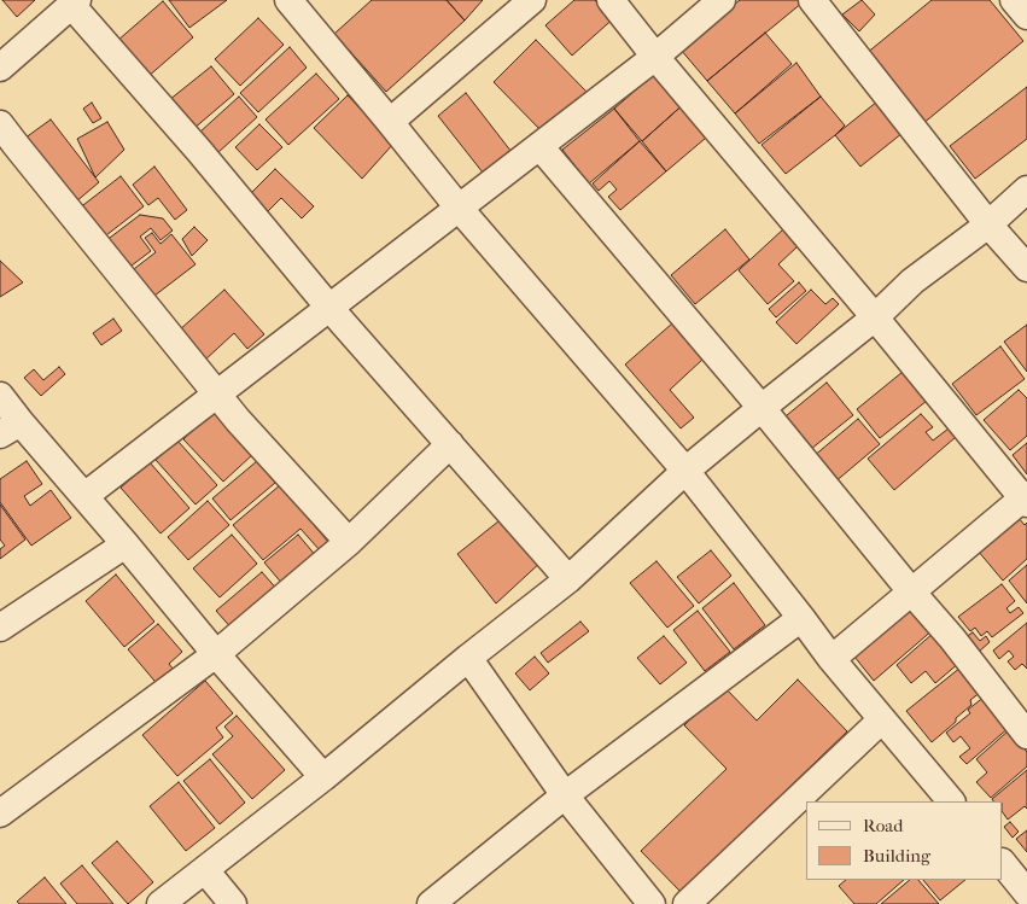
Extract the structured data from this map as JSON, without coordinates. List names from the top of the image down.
{
  "legend": ["Road", "Building"]
}
